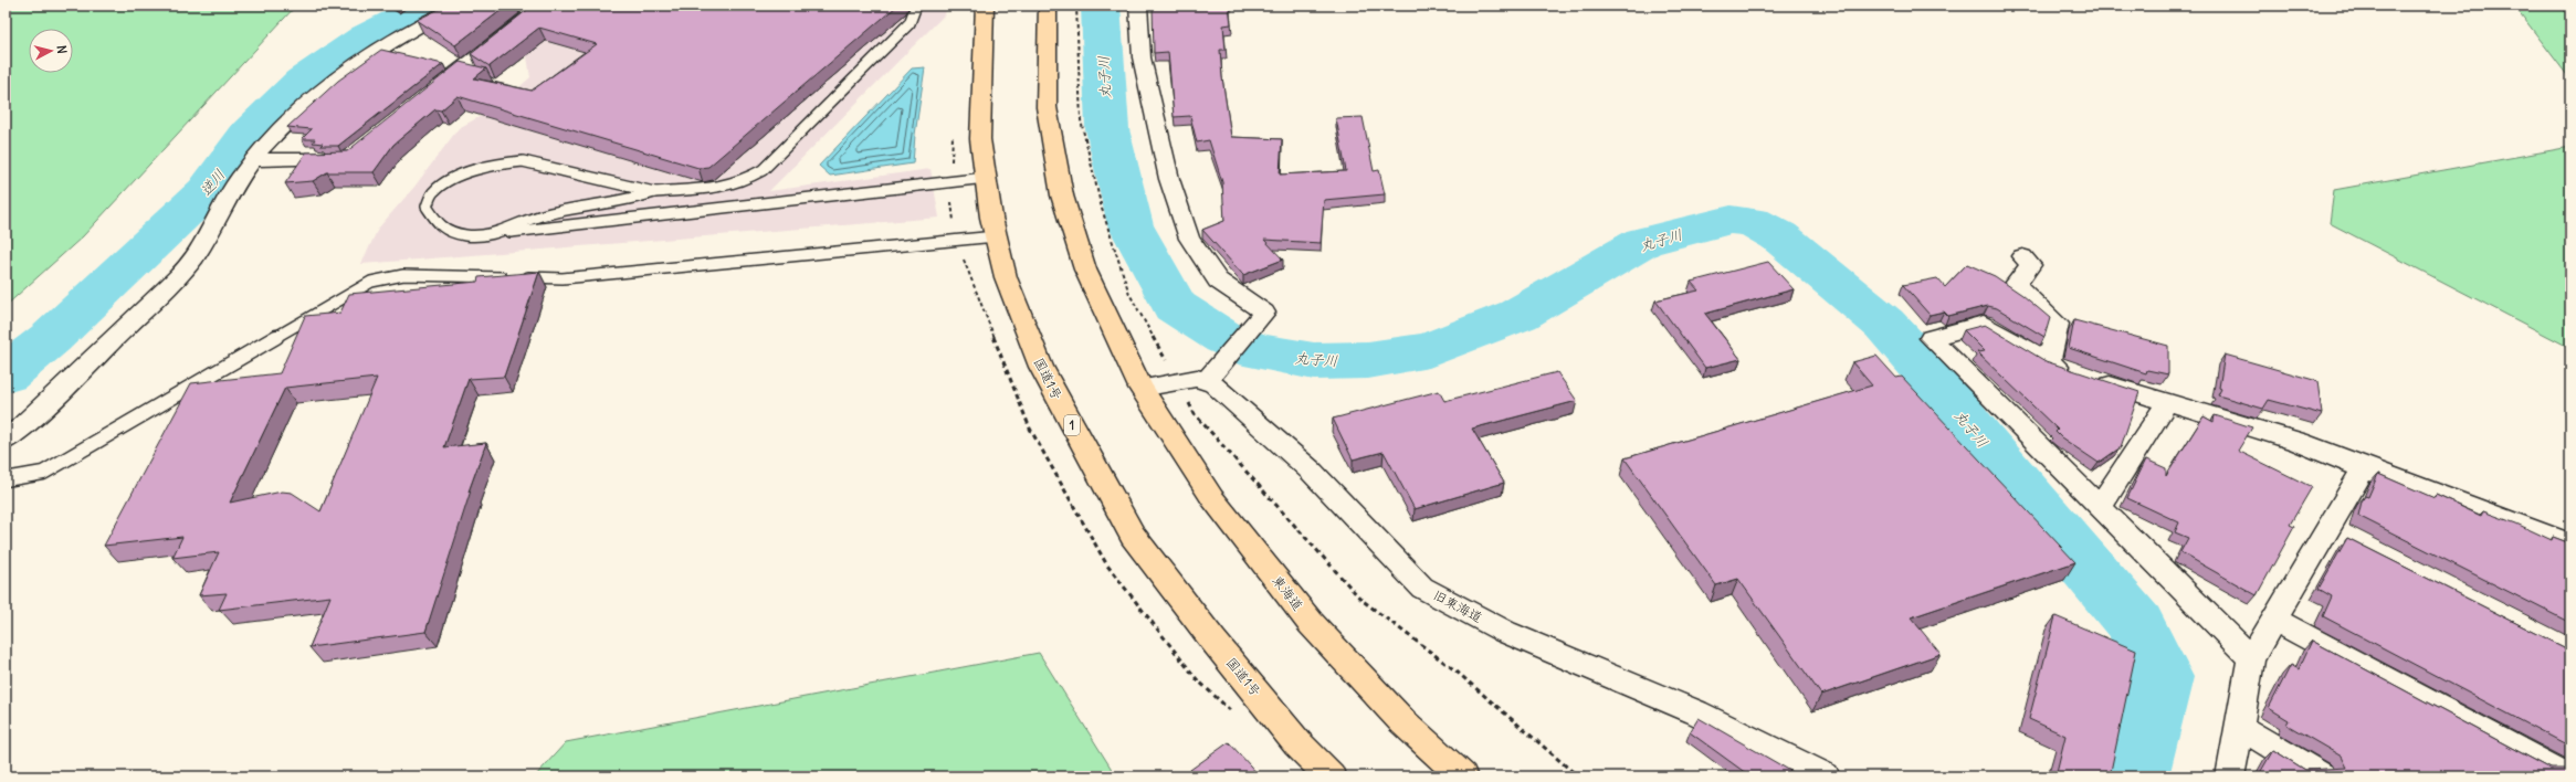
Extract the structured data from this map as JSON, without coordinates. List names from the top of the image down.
{
  "streets": {
    "highway": ["国道1号", "1", "東海道"],
    "street": ["旧東海道"]
  },
  "water": ["丸子川", "逆川"],
  "north": "right"
}
